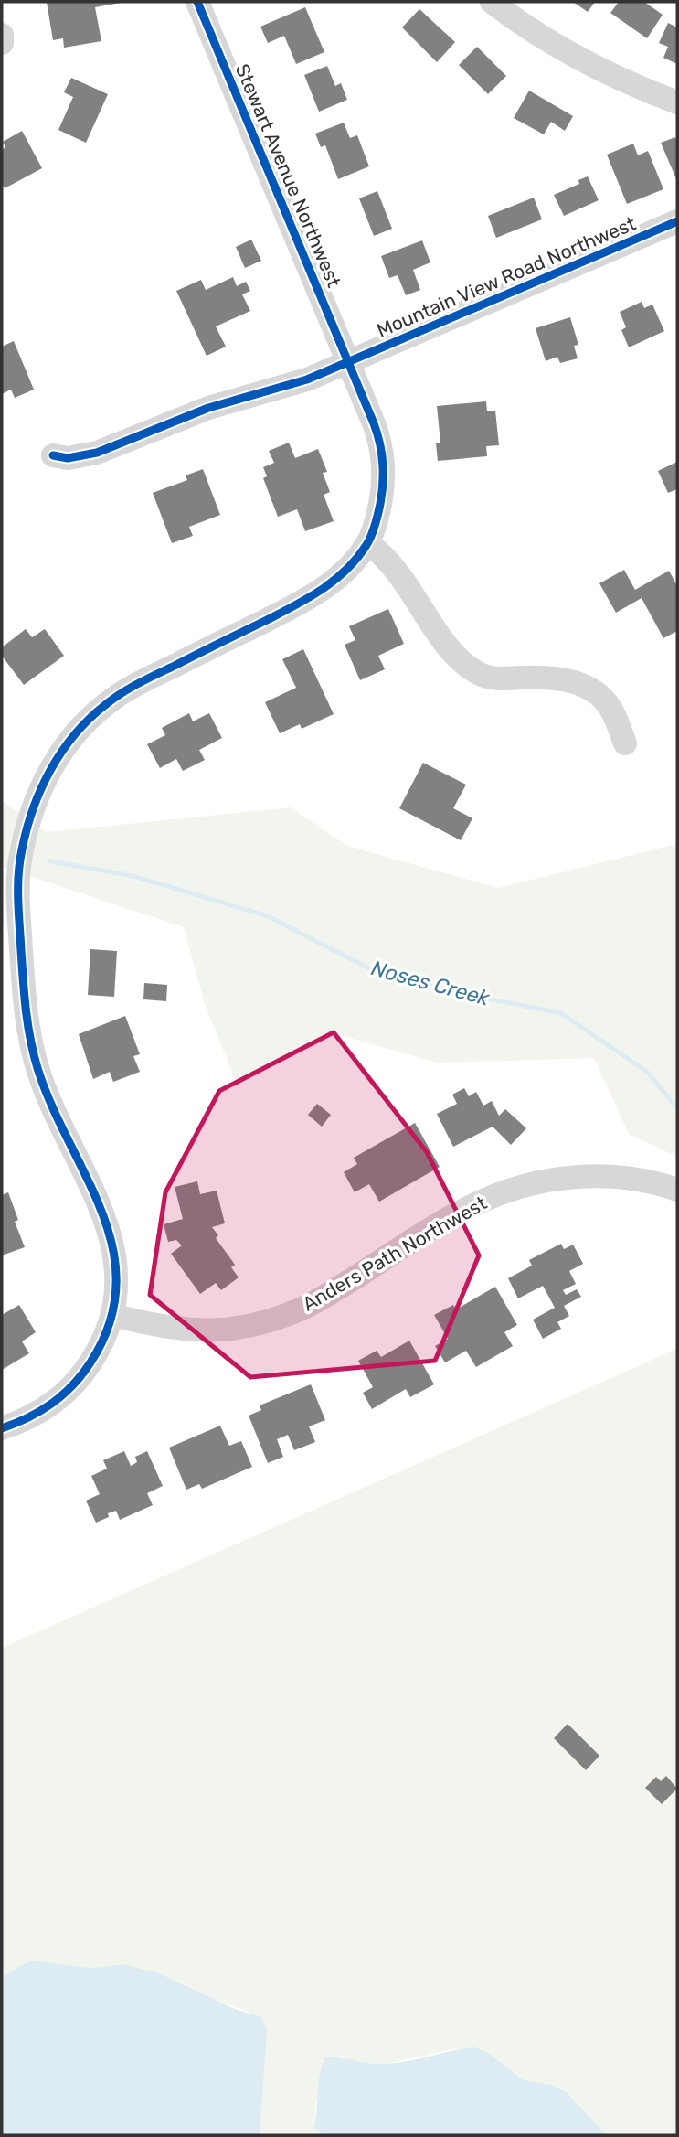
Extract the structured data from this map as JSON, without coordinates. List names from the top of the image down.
{
  "streets": {
    "street": ["Stewart Avenue Northwest", "Mountain View Road Northwest", "Anders Path Northwest"]
  },
  "crossings": [
    ["Stewart Avenue Northwest", "Mountain View Road Northwest"],
    ["Stewart Avenue Northwest", "Anders Path Northwest"]
  ],
  "water": ["Noses Creek"]
}
